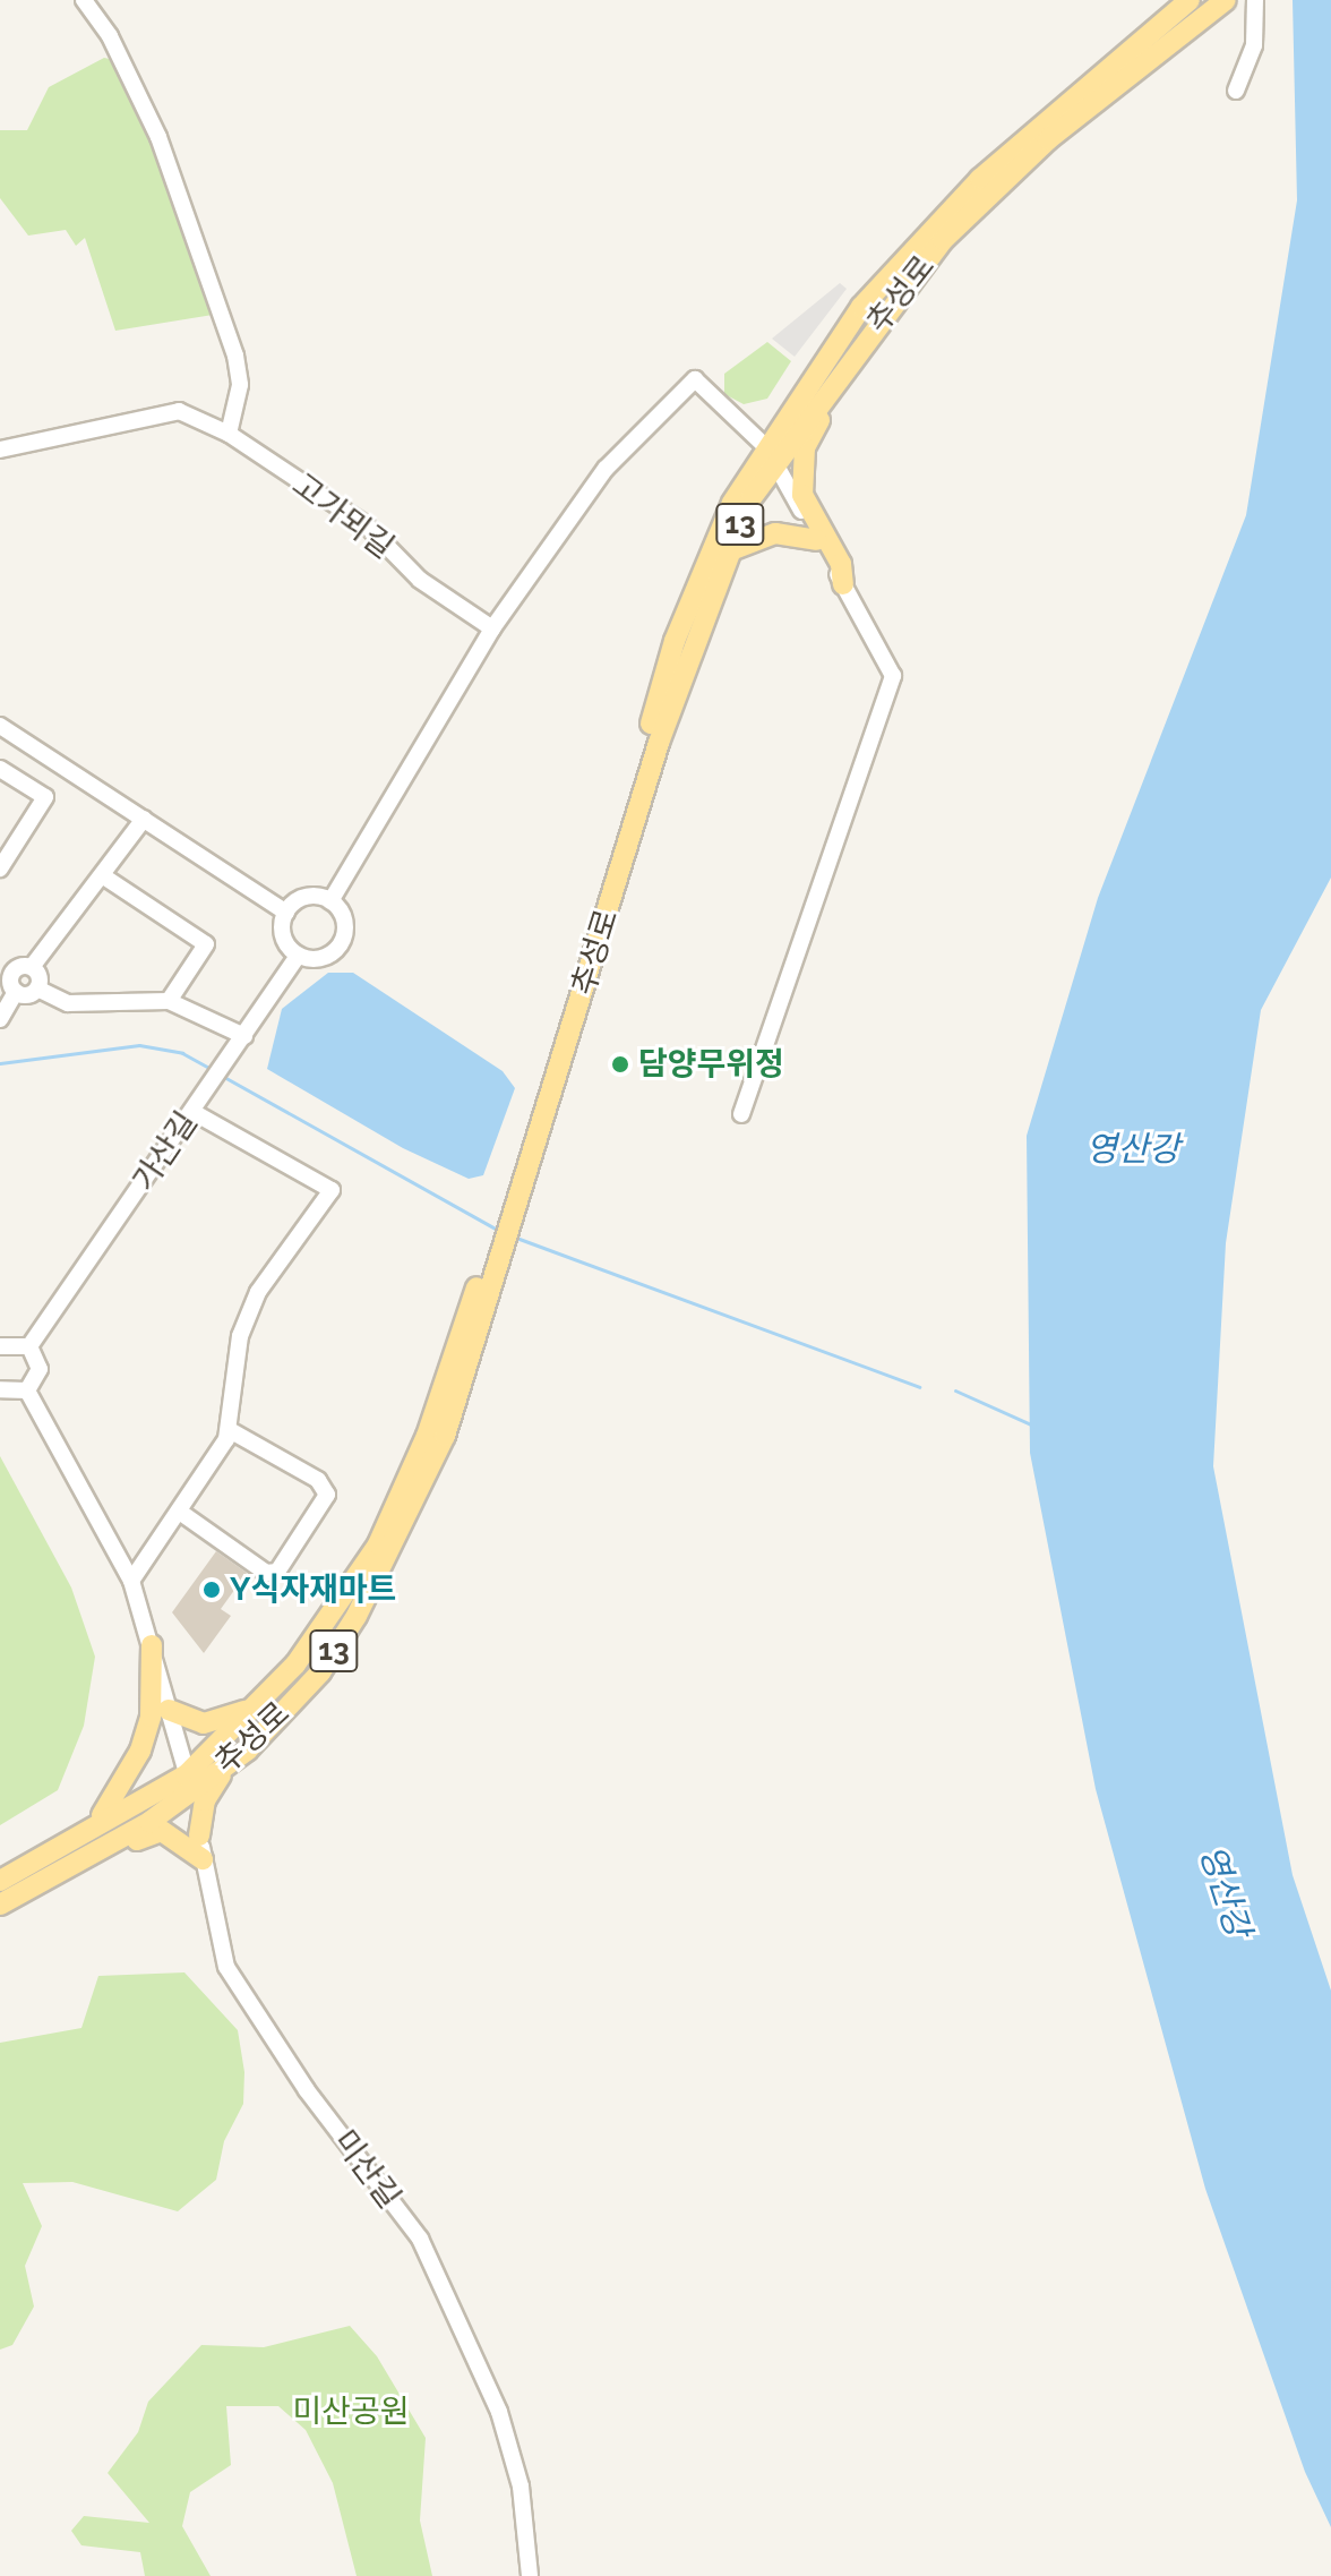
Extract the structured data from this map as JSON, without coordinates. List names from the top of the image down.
{
  "streets": {
    "main road": ["추성로", "13"],
    "street": ["고가뫼길", "가산길", "미산길"]
  },
  "crossings": [
    ["추성로", "미산길"]
  ],
  "water": ["영산강"],
  "parks": ["미산공원"],
  "places": ["담양무위정", "Y식자재마트"]
}
